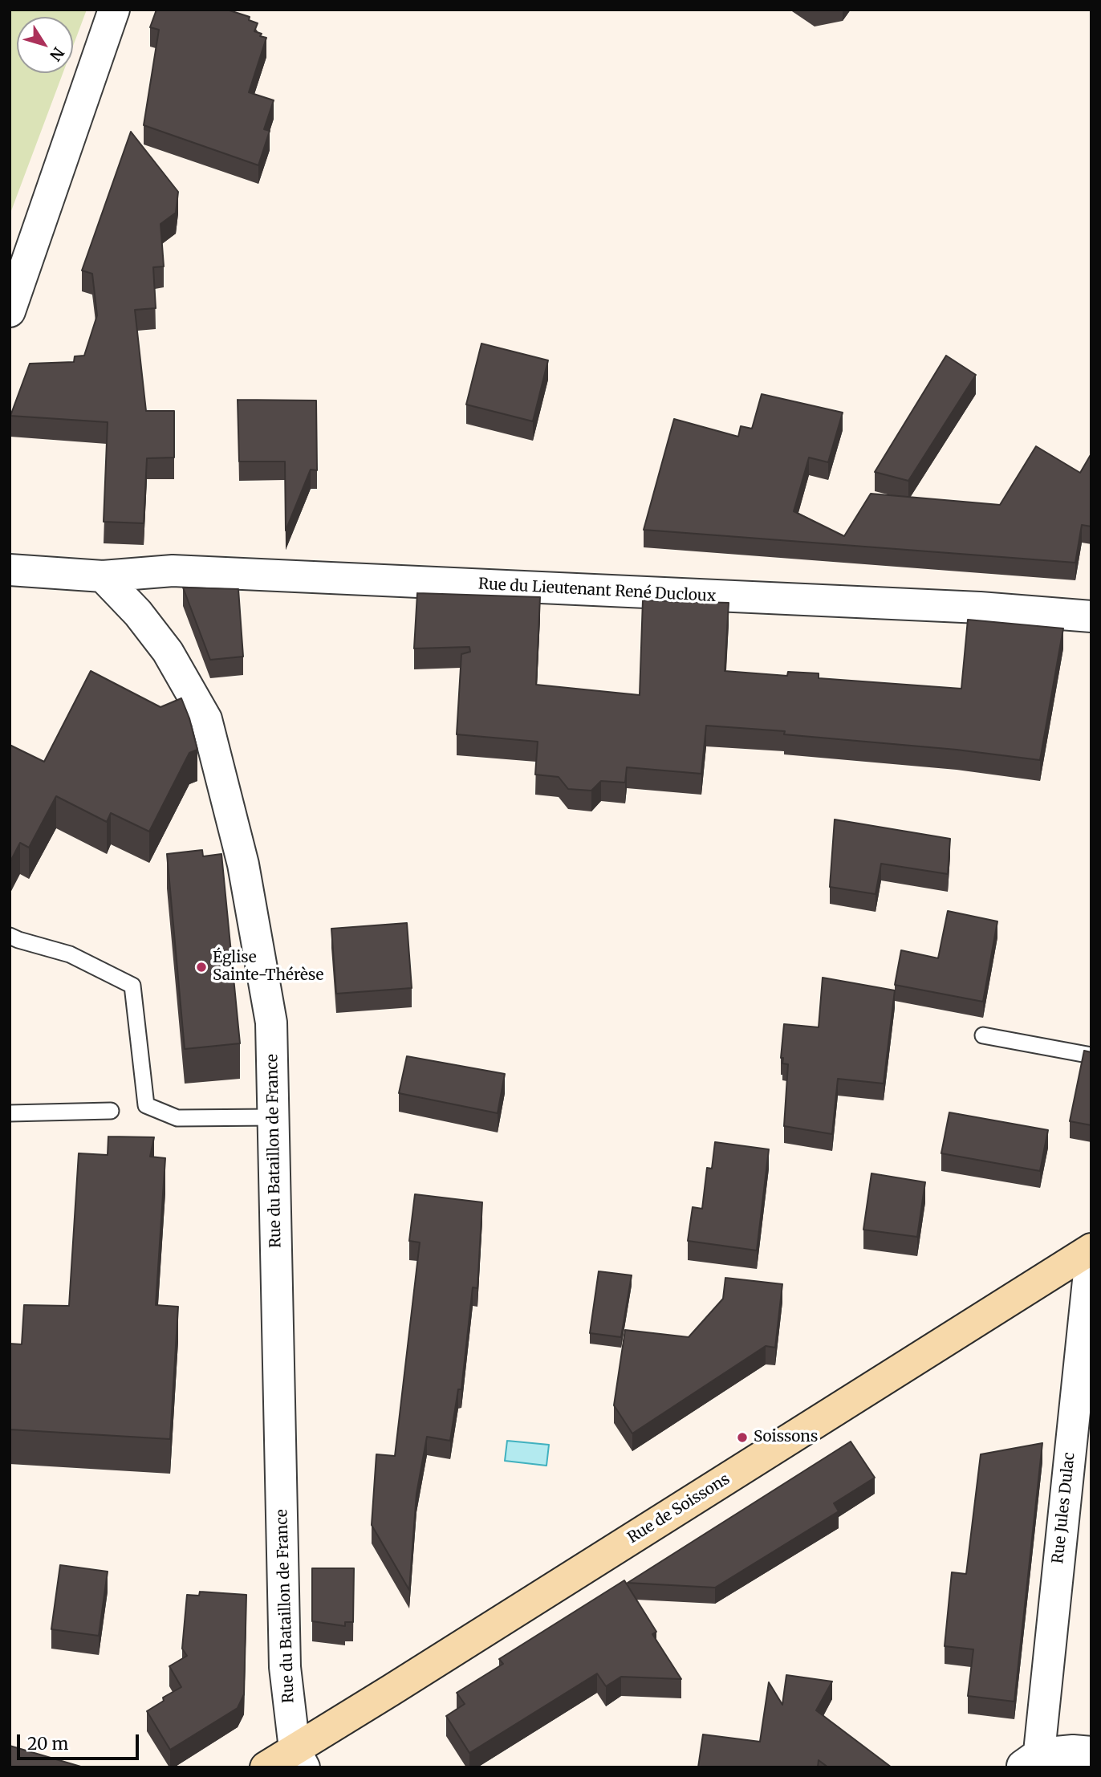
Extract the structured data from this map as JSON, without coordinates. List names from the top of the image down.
{
  "streets": {
    "main road": ["Rue de Soissons"],
    "street": ["Rue du Lieutenant René Ducloux", "Rue du Bataillon de France", "Rue Jules Dulac"]
  },
  "crossings": [
    ["Rue du Lieutenant René Ducloux", "Rue du Bataillon de France"],
    ["Rue du Bataillon de France", "Rue de Soissons"],
    ["Rue Jules Dulac", "Rue de Soissons"]
  ],
  "places": ["Église Sainte-Thérèse", "Soissons"],
  "scale_bar": "20 m",
  "north": "bottom right"
}
